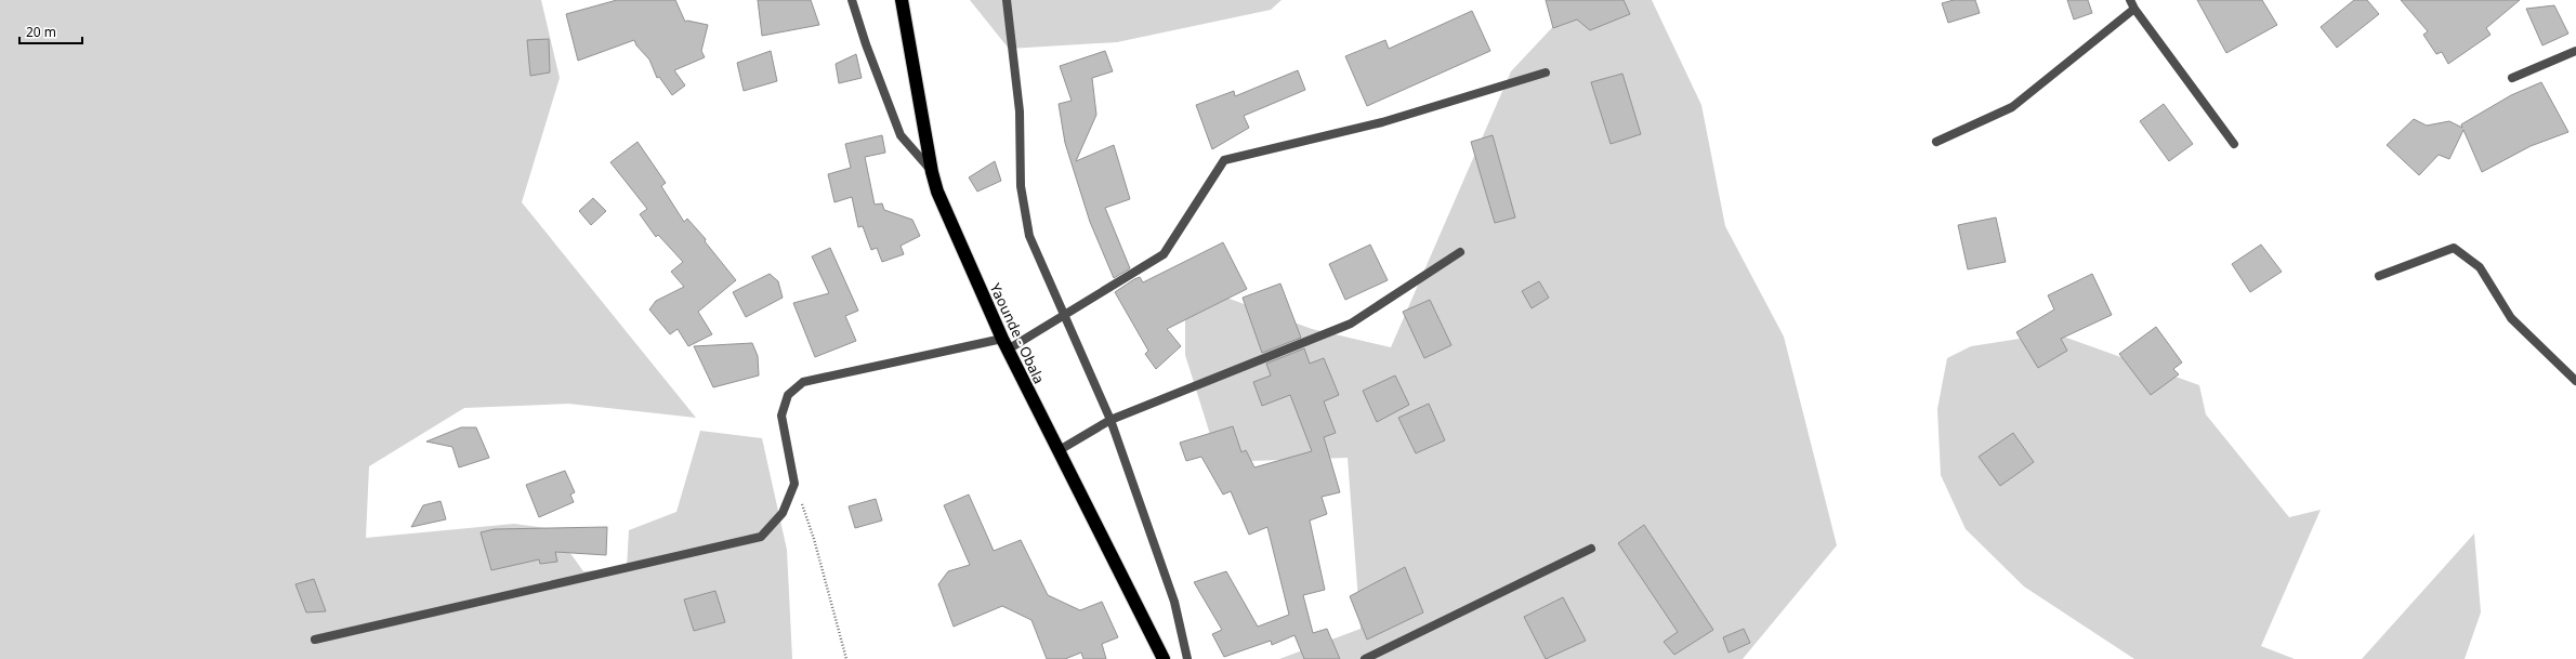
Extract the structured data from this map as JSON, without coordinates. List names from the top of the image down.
{
  "streets": {
    "highway": ["Yaounde - Obala"]
  },
  "scale_bar": "20 m"
}
